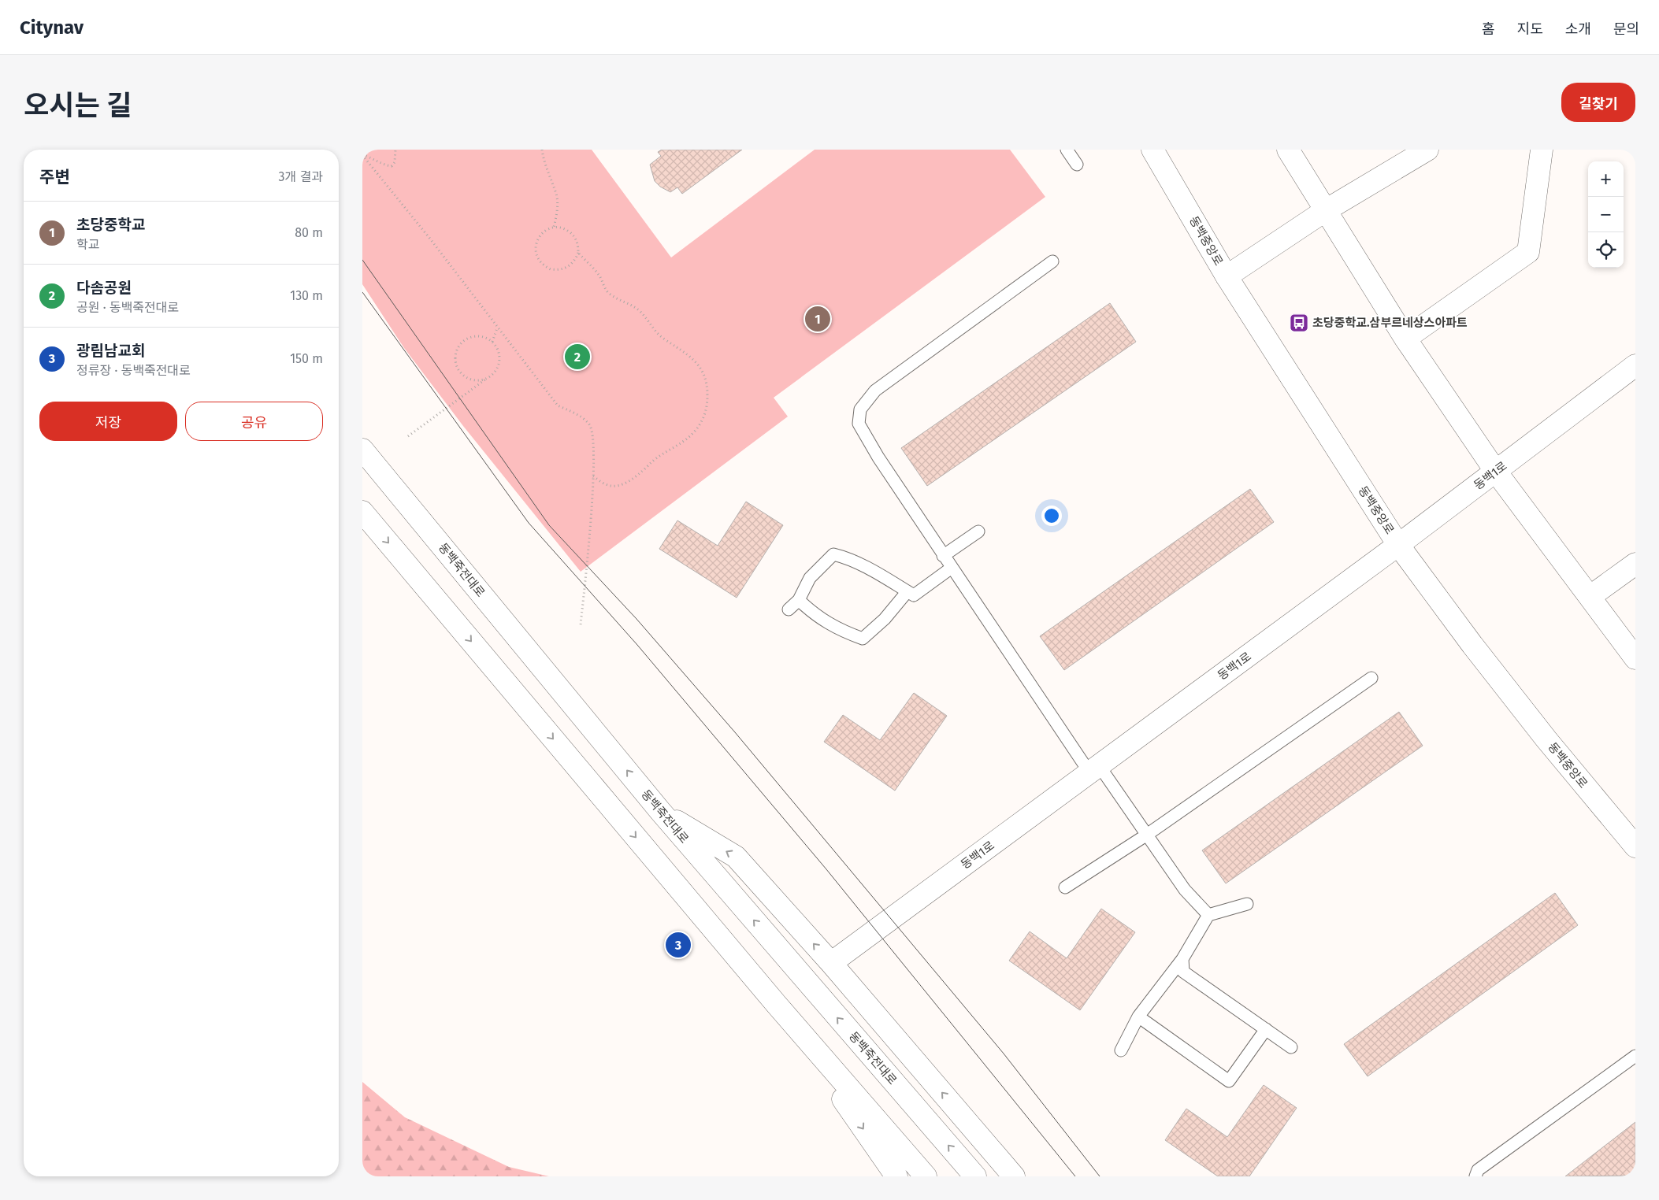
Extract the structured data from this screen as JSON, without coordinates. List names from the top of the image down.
{
  "streets": {
    "street": ["동백중앙로", "동백1로", "동백죽전대로"]
  },
  "crossings": [
    ["동백중앙로", "동백1로"]
  ],
  "places": {
    "bus stop": ["초당중학교.삼부르네상스아파트"]
  },
  "page": {
    "header": "Citynav",
    "nav": [
      "홈",
      "지도",
      "소개",
      "문의"
    ],
    "title": "오시는 길",
    "buttons": [
      "길찾기",
      ["저장", "공유"]
    ],
    "heading": ["주변", "3개 결과"],
    "map_buttons": ["+", "−"],
    "list": [
      {
        "mark": "1",
        "name": "초당중학교",
        "note": "학교",
        "value": "80 m"
      },
      {
        "mark": "2",
        "name": "다솜공원",
        "note": "공원 · 동백죽전대로",
        "value": "130 m"
      },
      {
        "mark": "3",
        "name": "광림남교회",
        "note": "정류장 · 동백죽전대로",
        "value": "150 m"
      }
    ],
    "pins": ["1", "2", "3"]
  }
}
